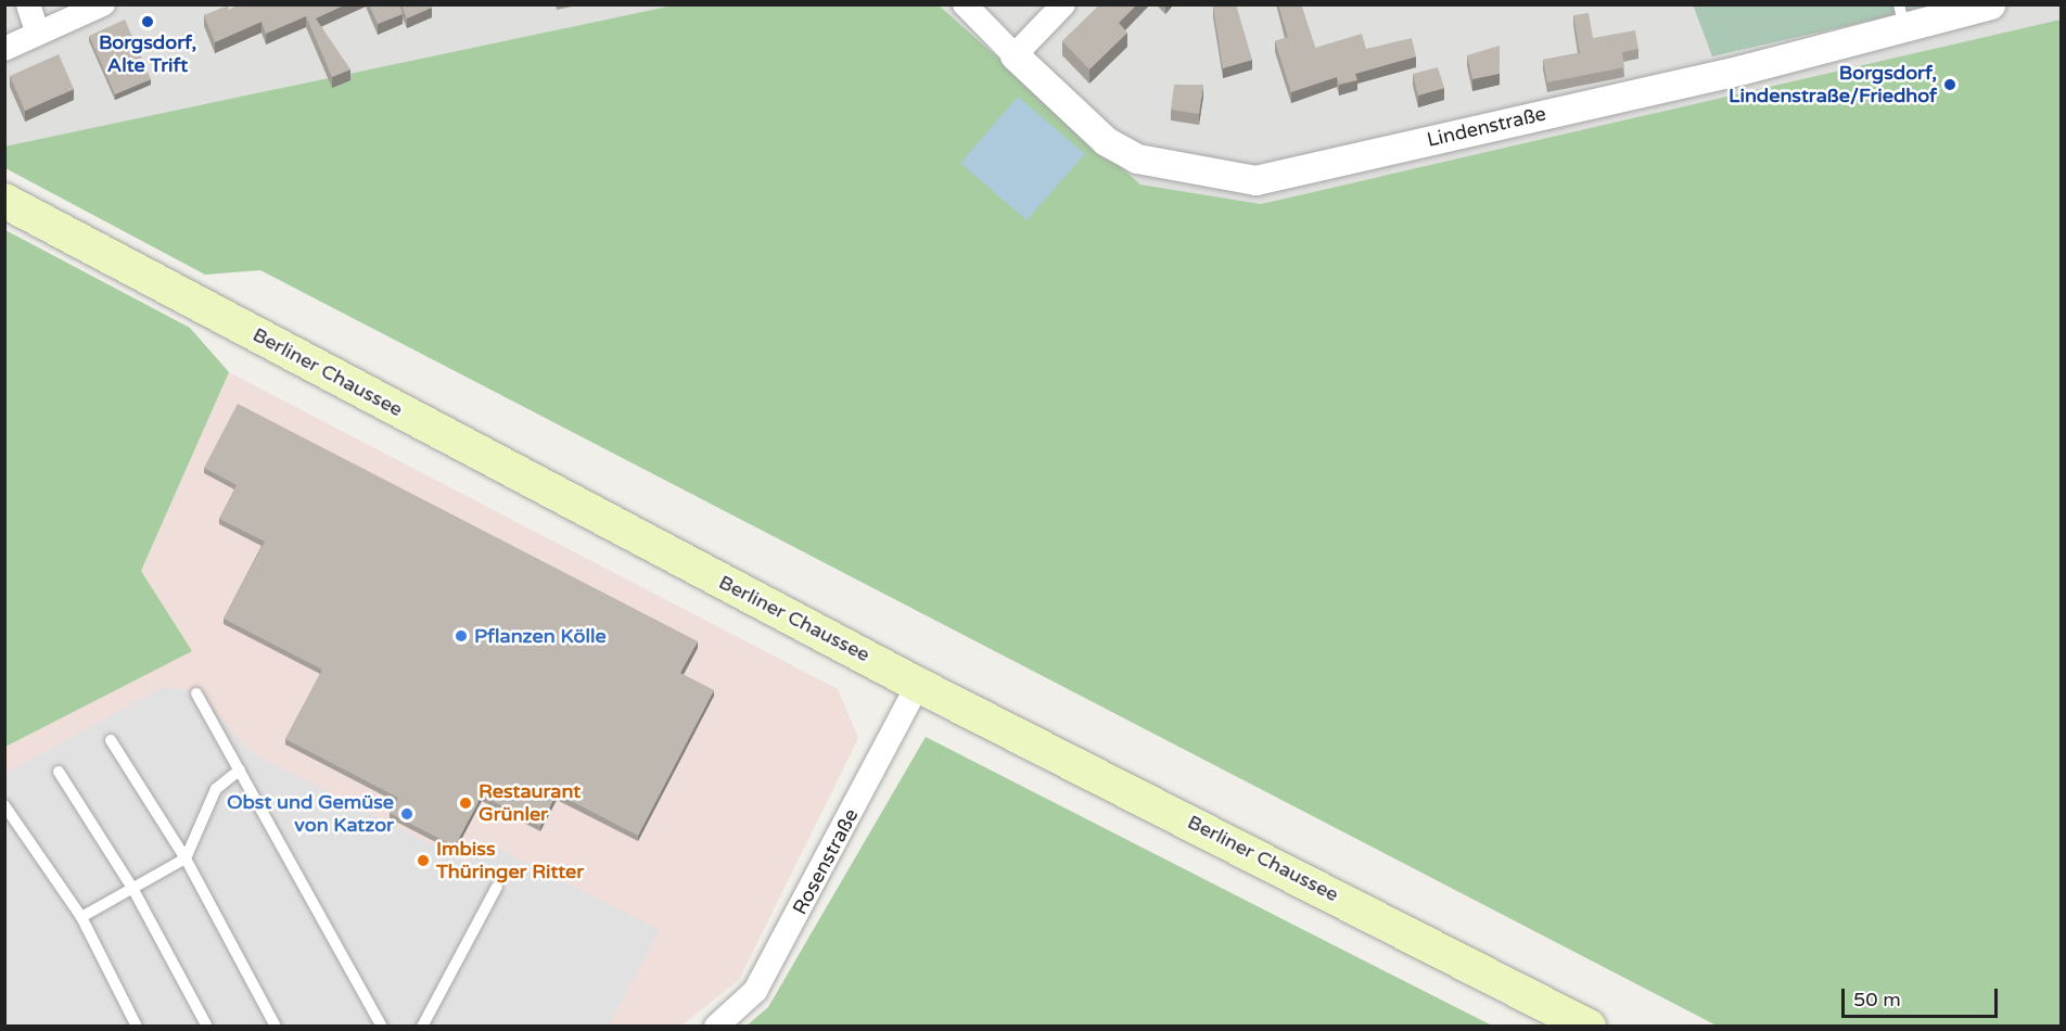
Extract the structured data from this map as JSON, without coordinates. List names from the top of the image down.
{
  "streets": {
    "main road": ["Berliner Chaussee"],
    "street": ["Lindenstraße", "Rosenstraße"]
  },
  "crossings": [
    ["Berliner Chaussee", "Rosenstraße"]
  ],
  "places": [
    "Borgsdorf, Alte Trift",
    "Borgsdorf, Lindenstraße/Friedhof",
    "Pflanzen Kölle",
    "Restaurant Grünler",
    "Obst und Gemüse von Katzor",
    "Imbiss Thüringer Ritter"
  ],
  "scale_bar": "50 m"
}
